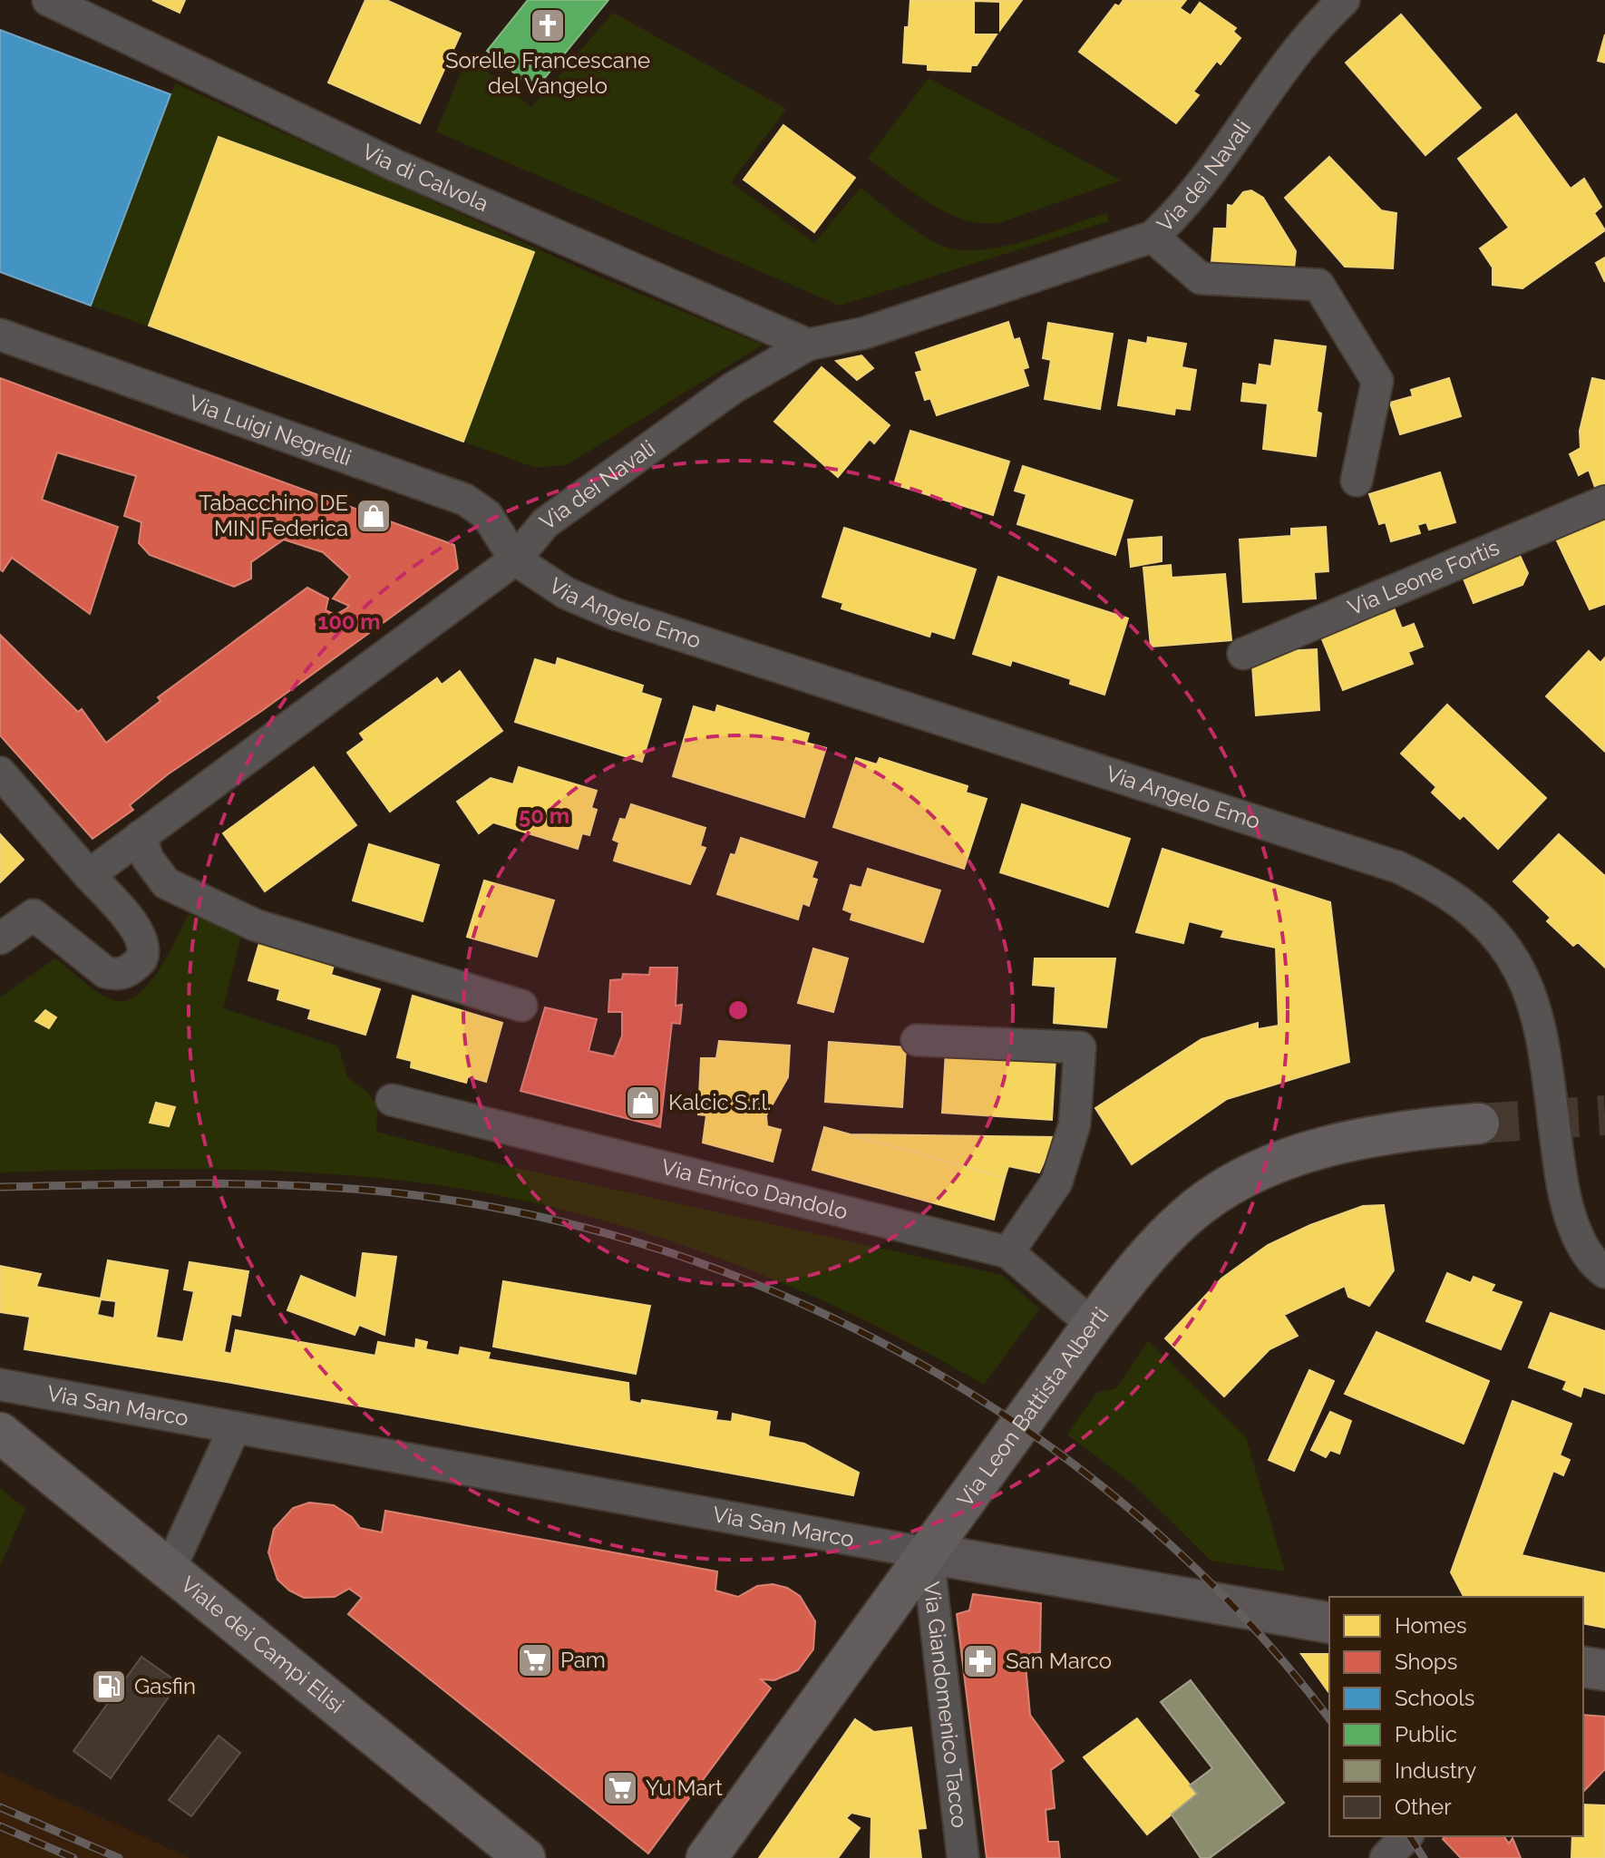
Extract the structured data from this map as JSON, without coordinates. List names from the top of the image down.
{
  "streets": {
    "main road": ["Via Leon Battista Alberti", "Viale dei Campi Elisi"],
    "street": [
      "Via dei Navali",
      "Via di Calvola",
      "Via Luigi Negrelli",
      "Via Leone Fortis",
      "Via Angelo Emo",
      "Via Enrico Dandolo",
      "Via San Marco",
      "Via Giandomenico Tacco"
    ]
  },
  "crossings": [
    ["Via dei Navali", "Via di Calvola"],
    ["Via dei Navali", "Via Luigi Negrelli"],
    ["Via dei Navali", "Via Angelo Emo"],
    ["Via Luigi Negrelli", "Via Angelo Emo"],
    ["Via Enrico Dandolo", "Via Leon Battista Alberti"],
    ["Via San Marco", "Via Leon Battista Alberti"],
    ["Via San Marco", "Via Giandomenico Tacco"],
    ["Via Leon Battista Alberti", "Via Giandomenico Tacco"]
  ],
  "places": {
    "church": ["Sorelle Francescane del Vangelo"],
    "shop": ["Tabacchino DE MIN Federica", "Kalcic S.r.l."],
    "supermarket": ["Pam", "Yu Mart"],
    "pharmacy": ["San Marco"],
    "fuel station": ["Gasfin"]
  },
  "legend": [
    "Homes",
    "Shops",
    "Schools",
    "Public",
    "Industry",
    "Other"
  ],
  "rings": ["100 m", "50 m"]
}
